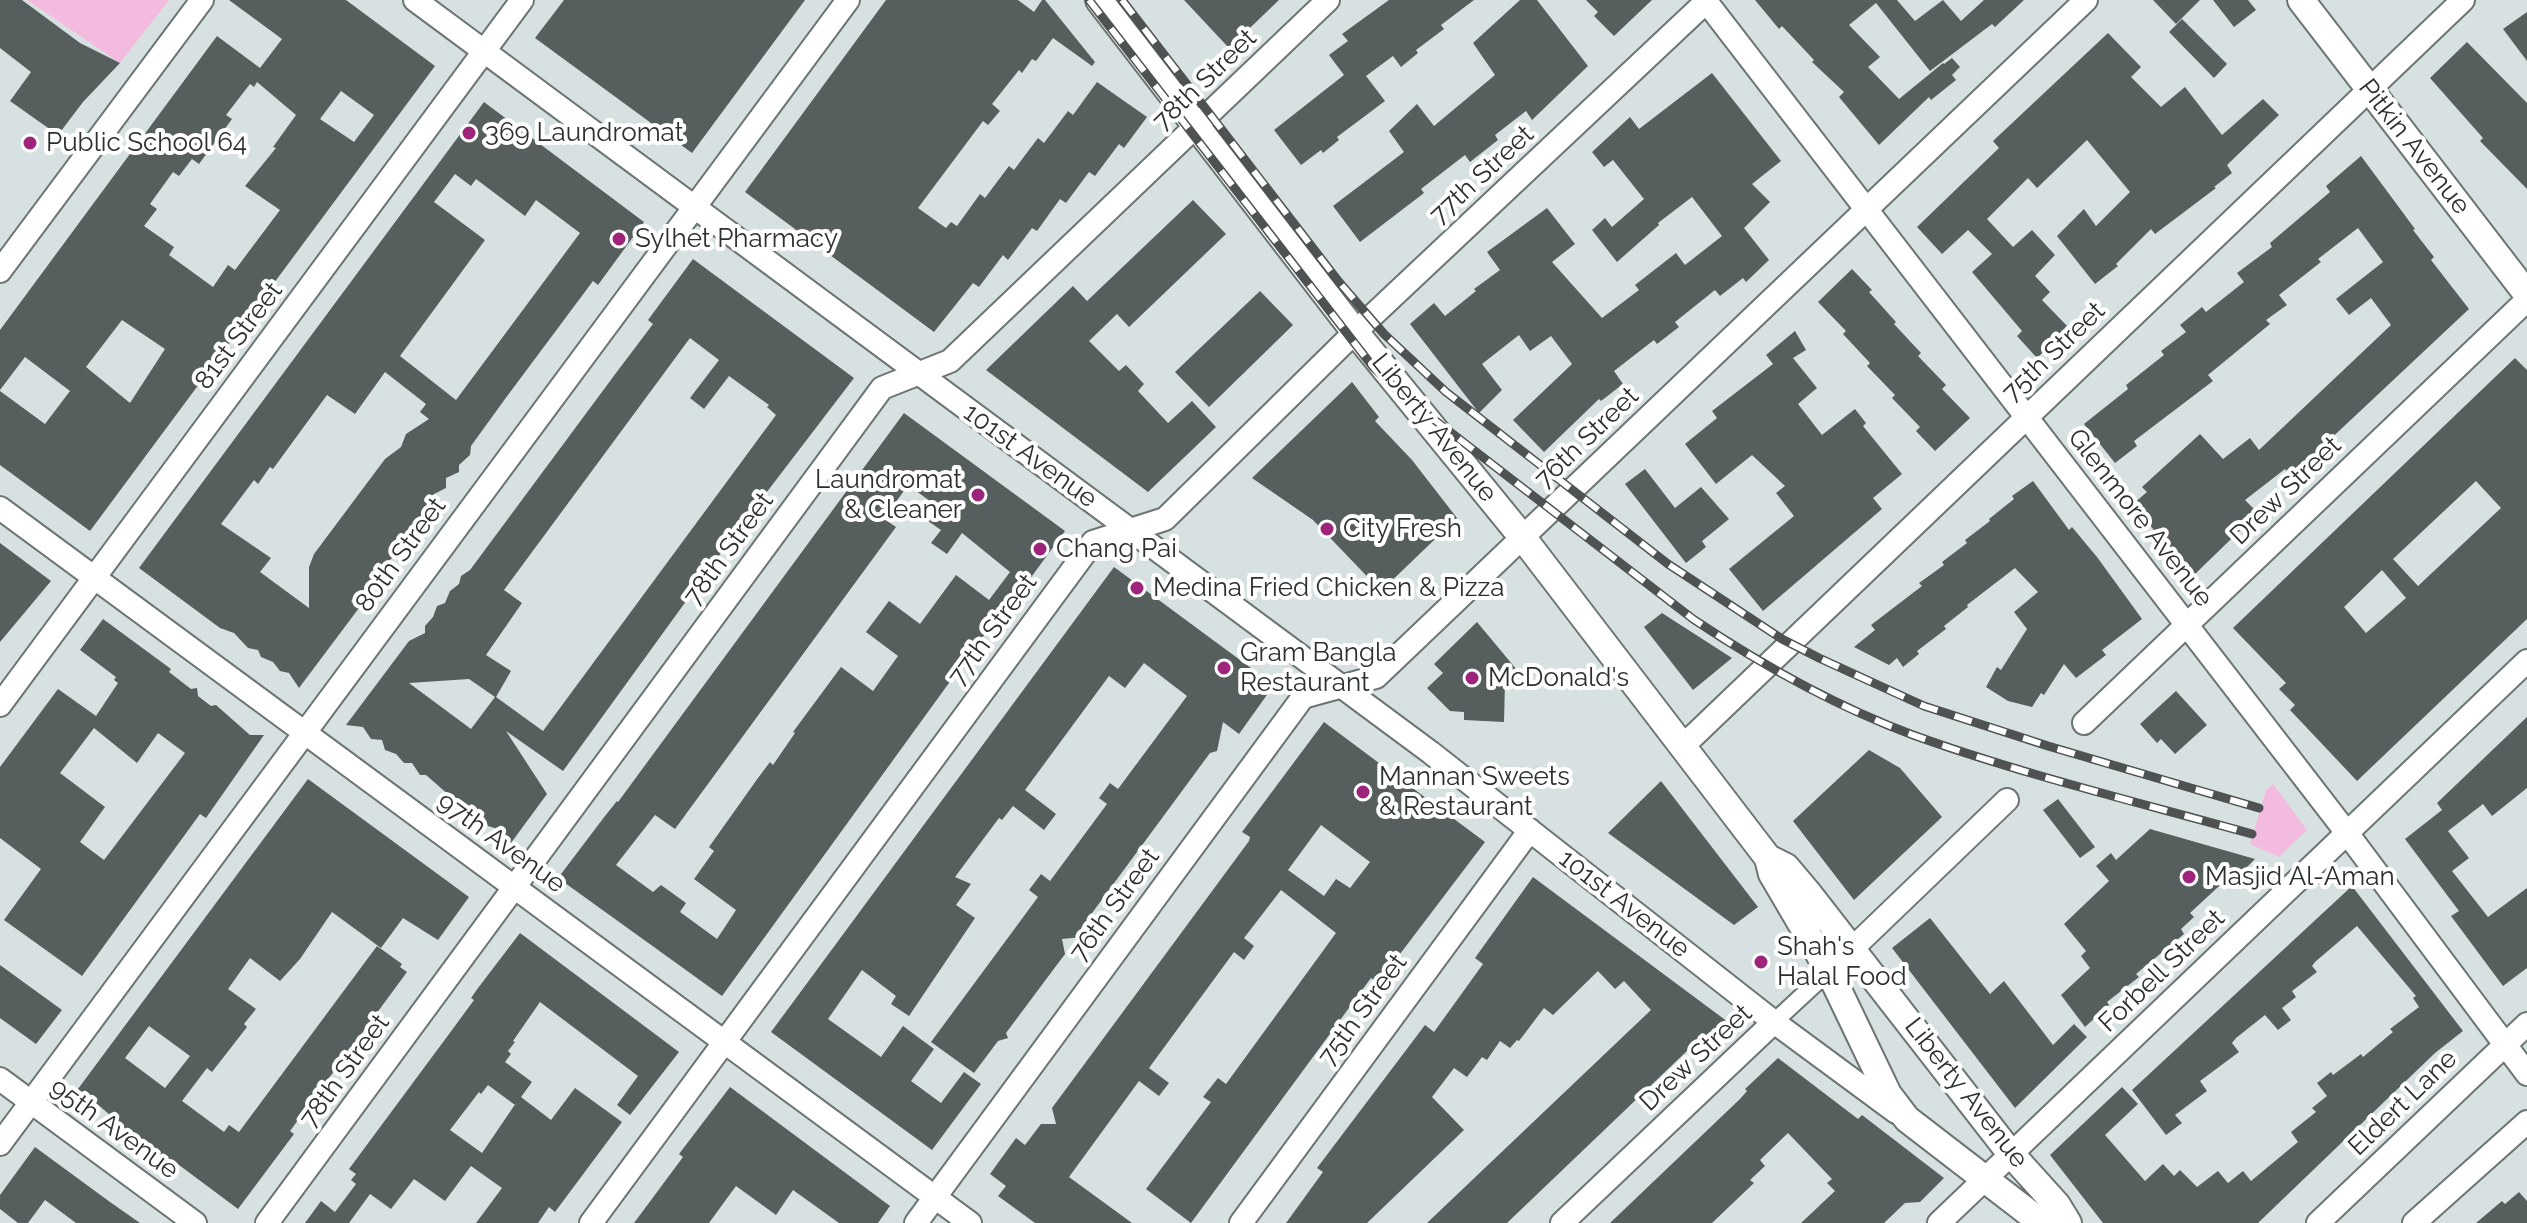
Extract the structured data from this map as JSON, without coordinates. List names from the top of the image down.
{
  "streets": {
    "street": [
      "78th Street",
      "Pitkin Avenue",
      "77th Street",
      "81st Street",
      "75th Street",
      "Liberty Avenue",
      "76th Street",
      "101st Avenue",
      "Drew Street",
      "Glenmore Avenue",
      "80th Street",
      "97th Avenue",
      "Forbell Street",
      "Eldert Lane",
      "95th Avenue"
    ]
  },
  "crossings": [
    ["78th Street", "Liberty Avenue"],
    ["78th Street", "101st Avenue"],
    ["78th Street", "97th Avenue"],
    ["Pitkin Avenue", "75th Street"],
    ["77th Street", "Liberty Avenue"],
    ["77th Street", "101st Avenue"],
    ["77th Street", "Glenmore Avenue"],
    ["77th Street", "97th Avenue"],
    ["81st Street", "101st Avenue"],
    ["81st Street", "97th Avenue"],
    ["75th Street", "Liberty Avenue"],
    ["75th Street", "101st Avenue"],
    ["75th Street", "Glenmore Avenue"],
    ["Liberty Avenue", "76th Street"],
    ["Liberty Avenue", "101st Avenue"],
    ["Liberty Avenue", "Drew Street"],
    ["Liberty Avenue", "Forbell Street"],
    ["76th Street", "101st Avenue"],
    ["76th Street", "Glenmore Avenue"],
    ["76th Street", "97th Avenue"],
    ["101st Avenue", "Drew Street"],
    ["101st Avenue", "80th Street"],
    ["101st Avenue", "Forbell Street"],
    ["Drew Street", "Glenmore Avenue"],
    ["Glenmore Avenue", "Forbell Street"],
    ["Glenmore Avenue", "Eldert Lane"],
    ["80th Street", "97th Avenue"],
    ["80th Street", "95th Avenue"]
  ],
  "places": [
    "369 Laundromat",
    "Public School 64",
    "Sylhet Pharmacy",
    "Laundromat & Cleaner",
    "City Fresh",
    "Chang Pai",
    "Medina Fried Chicken & Pizza",
    "Gram Bangla Restaurant",
    "McDonald's",
    "Mannan Sweets & Restaurant",
    "Masjid Al-Aman",
    "Shah's Halal Food"
  ]
}
